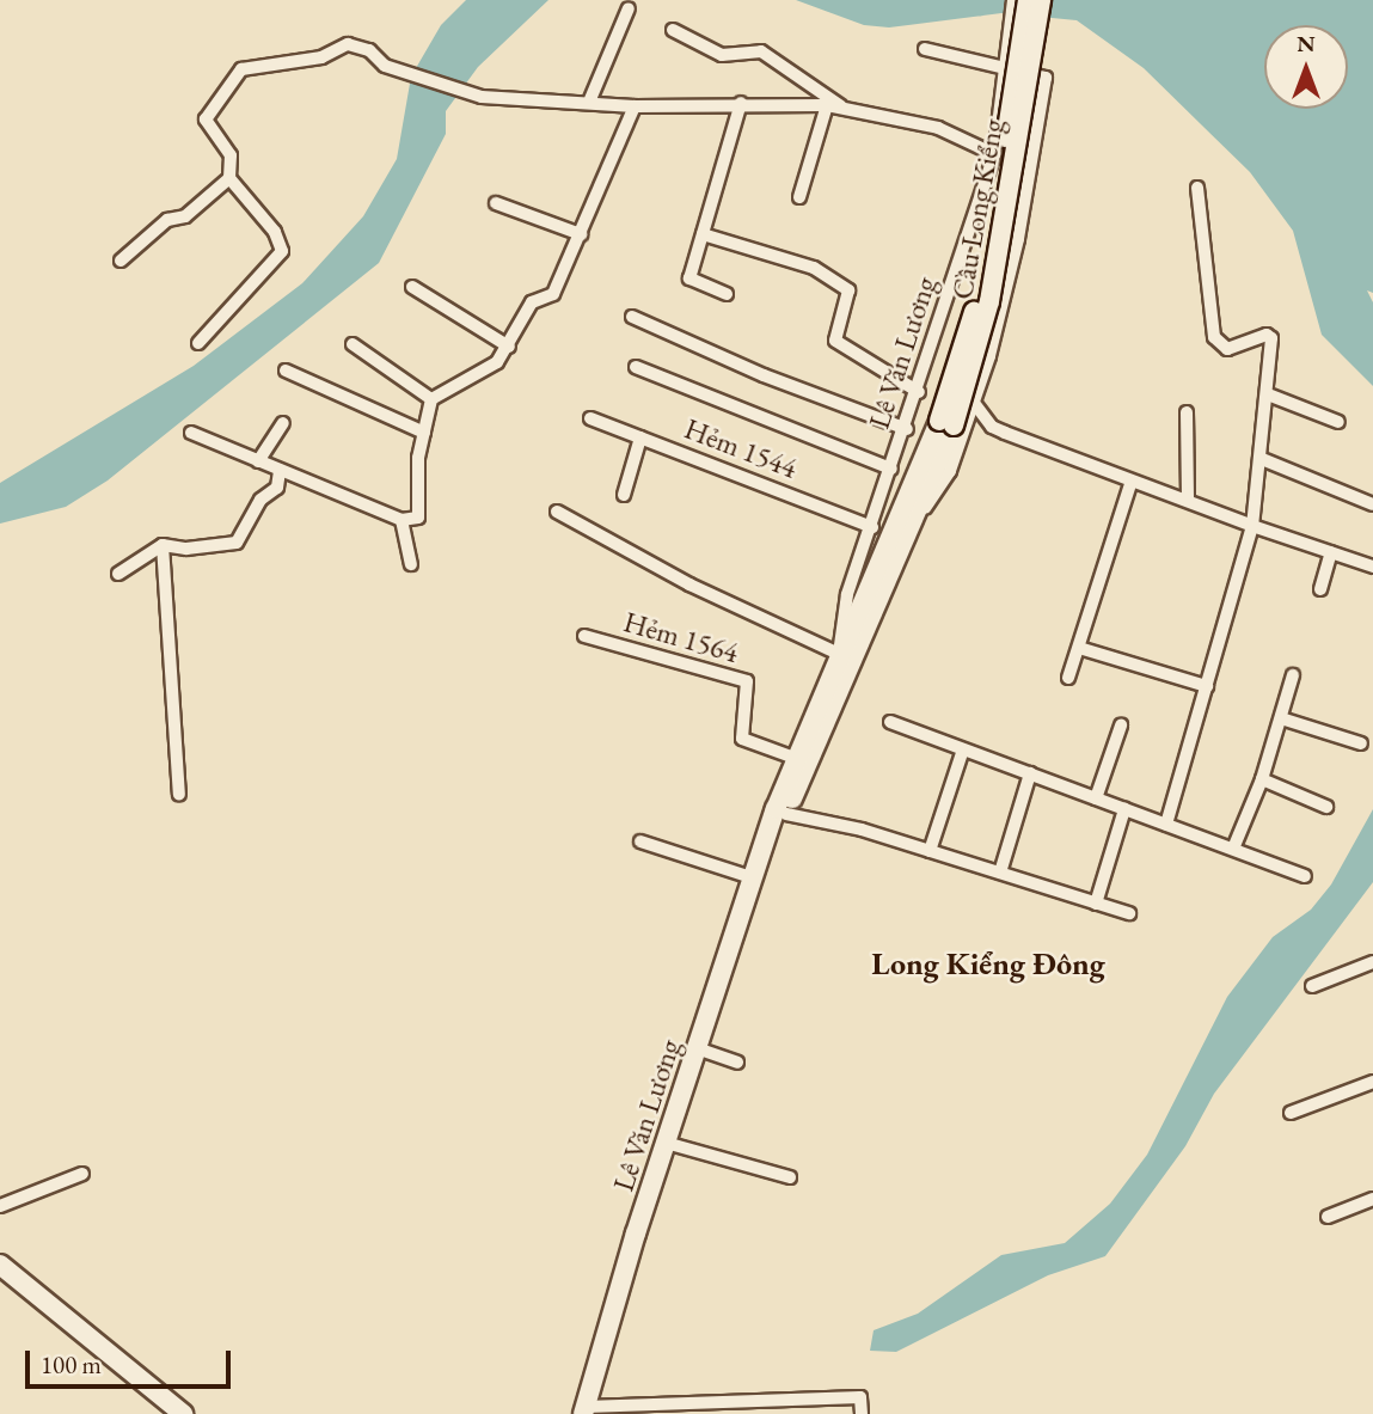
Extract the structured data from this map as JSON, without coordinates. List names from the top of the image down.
{
  "streets": {
    "main road": ["Cầu Long Kiểng", "Lê Văn Lương"],
    "street": ["Hẻm 1544", "Hẻm 1564"]
  },
  "crossings": [
    ["Cầu Long Kiểng", "Lê Văn Lương"],
    ["Lê Văn Lương", "Hẻm 1544"],
    ["Lê Văn Lương", "Hẻm 1564"]
  ],
  "districts": ["Long Kiểng Đông"],
  "scale_bar": "100 m",
  "north": "top"
}
